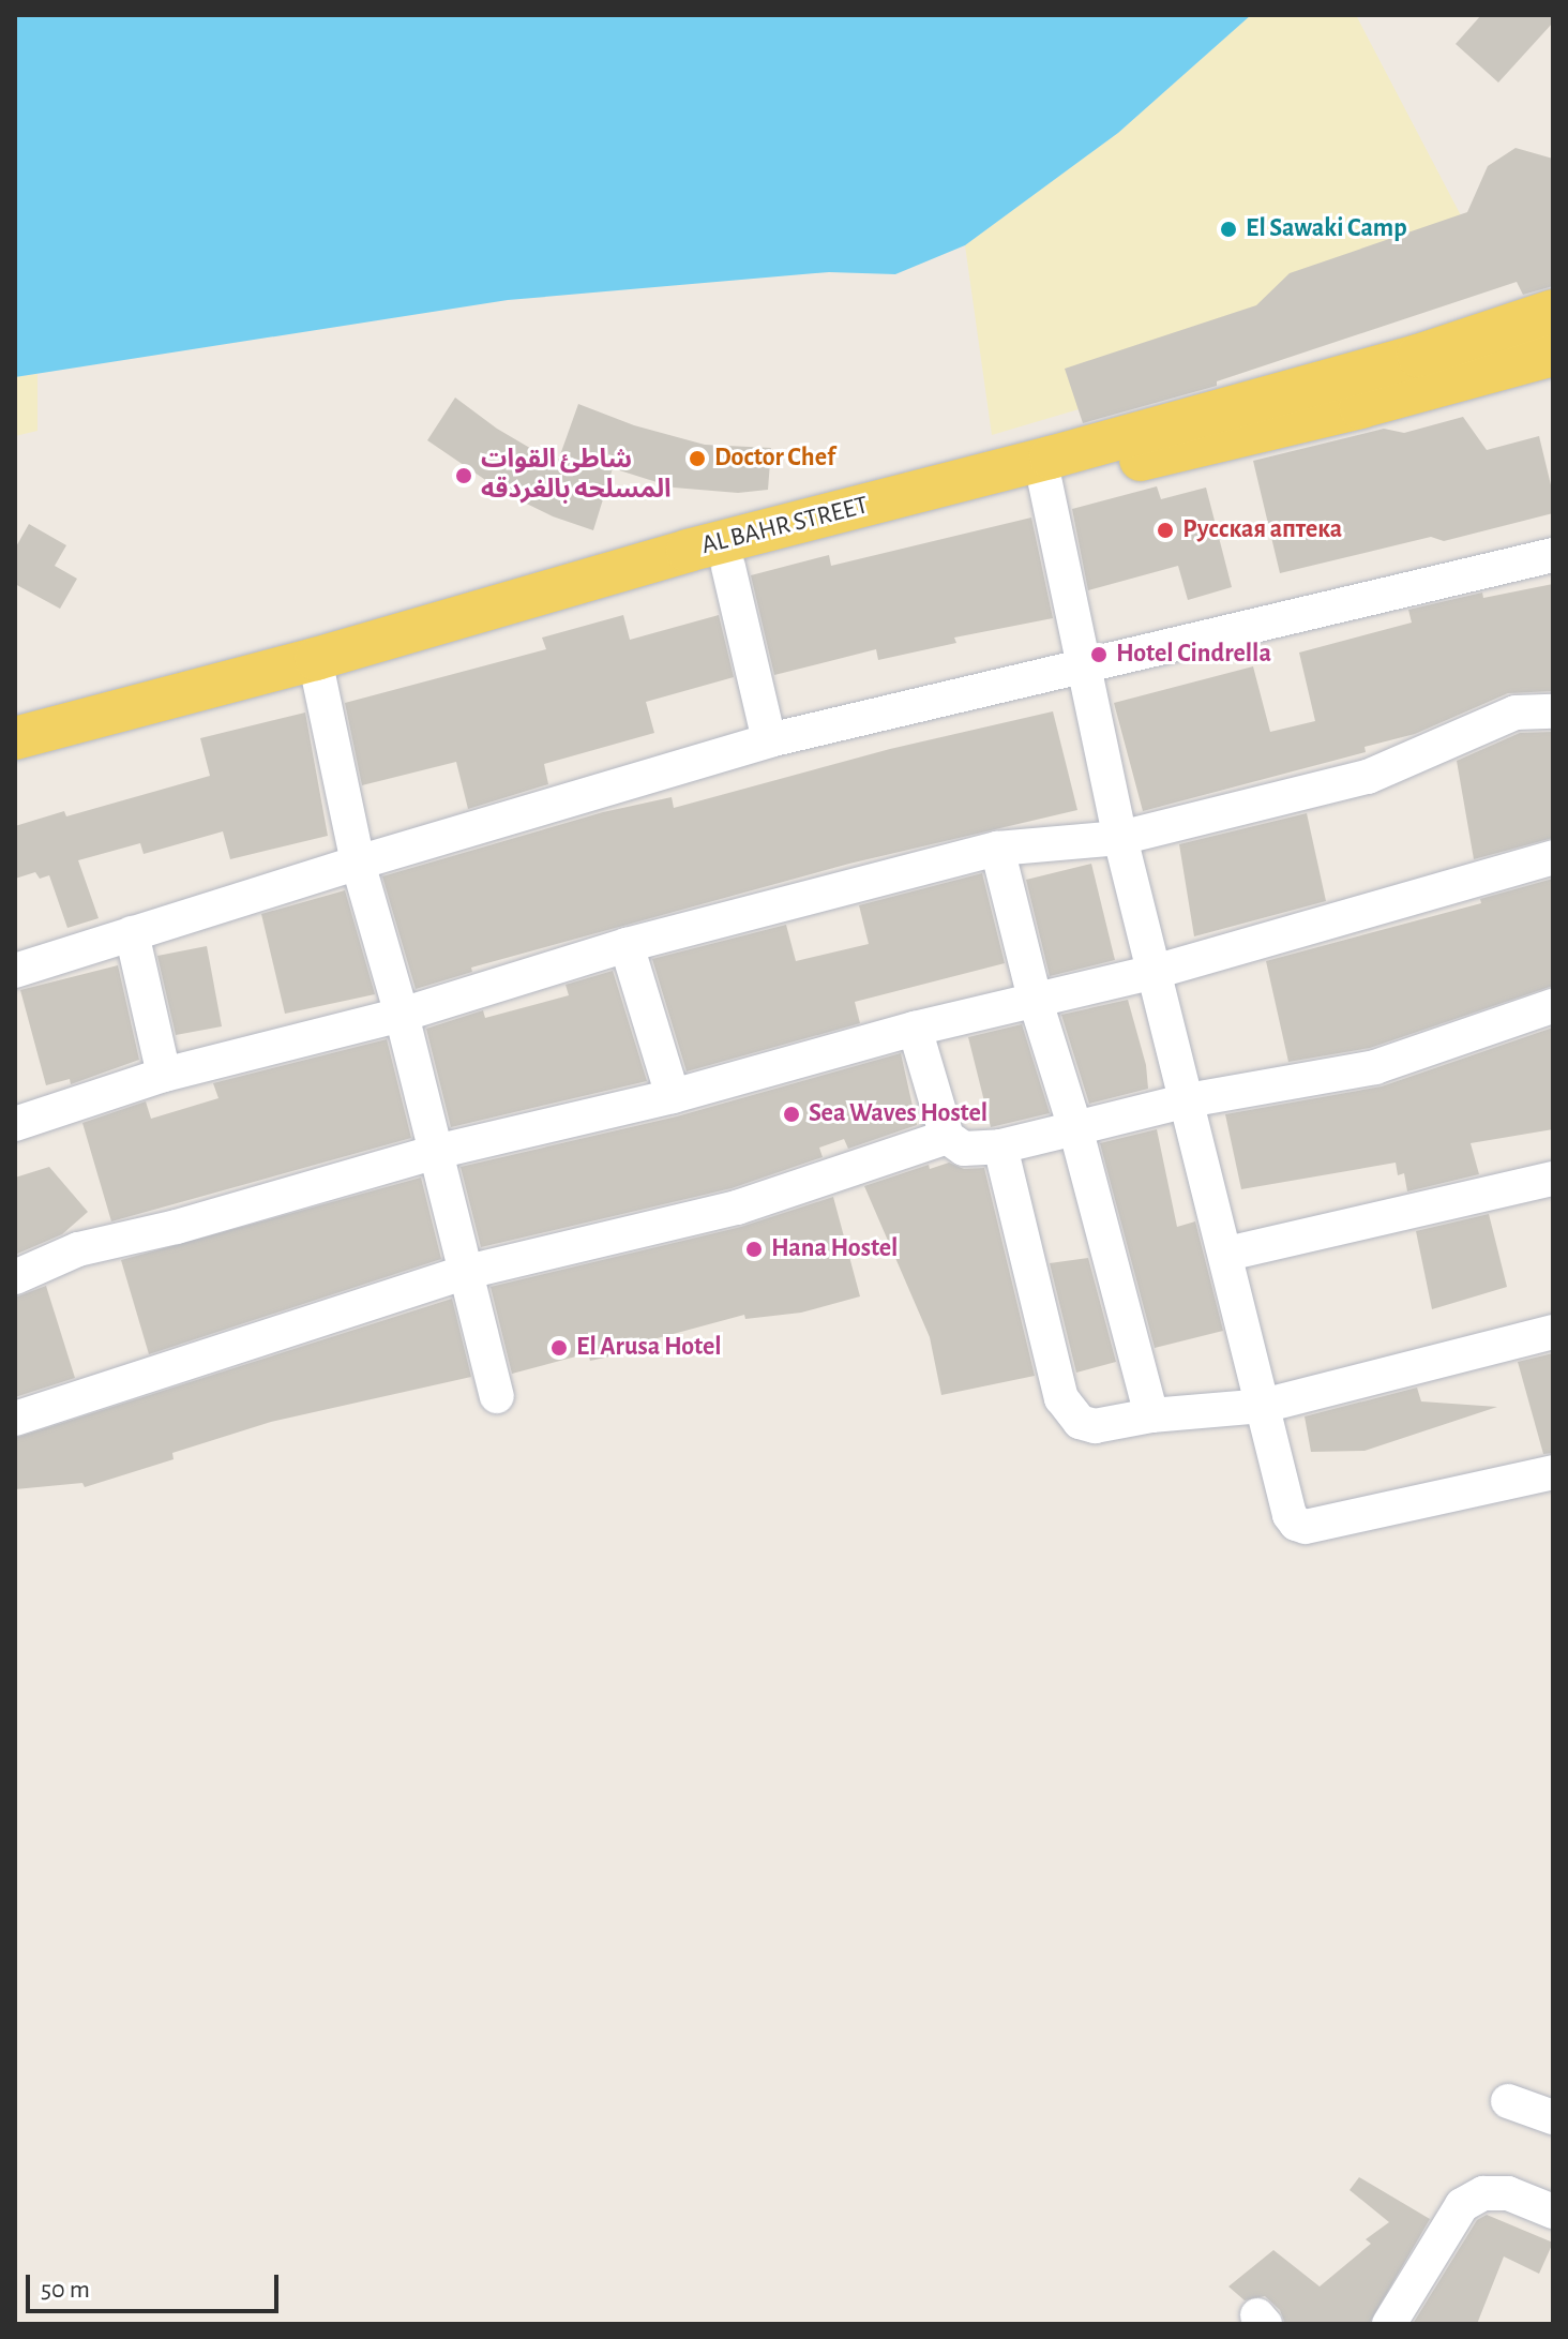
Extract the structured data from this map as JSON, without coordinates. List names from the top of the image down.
{
  "streets": {
    "main road": ["AL BAHR STREET"]
  },
  "places": [
    "El Sawaki Camp",
    "Doctor Chef",
    "شاطئ القوات المسلحه بالغردقه",
    "Русская аптека",
    "Hotel Cindrella",
    "Sea Waves Hostel",
    "Hana Hostel",
    "El Arusa Hotel"
  ],
  "scale_bar": "50 m"
}
